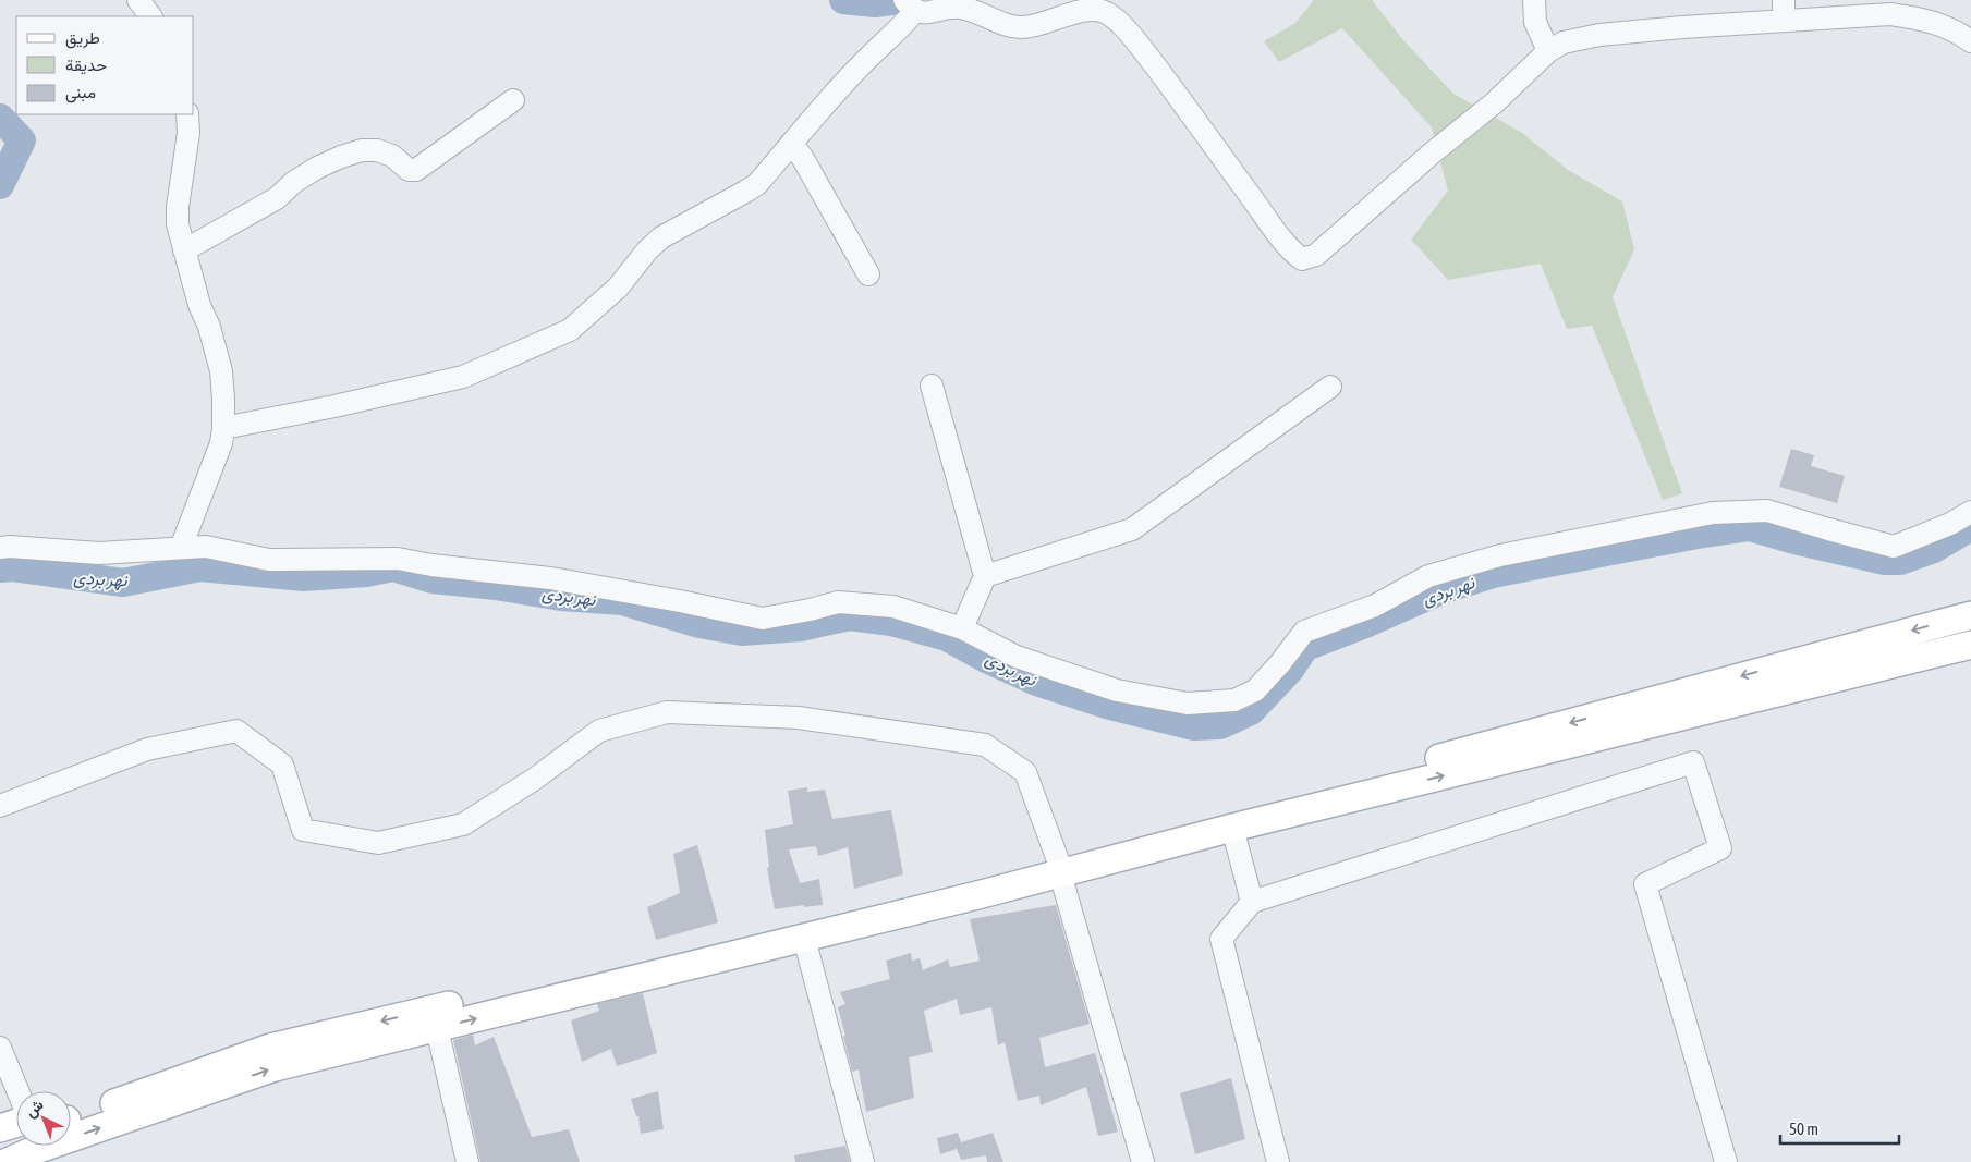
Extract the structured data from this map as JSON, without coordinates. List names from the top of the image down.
{
  "water": ["نهر بردى"],
  "legend": ["طريق", "حديقة", "مبنى"],
  "scale_bar": "50 m",
  "north": "top left"
}
